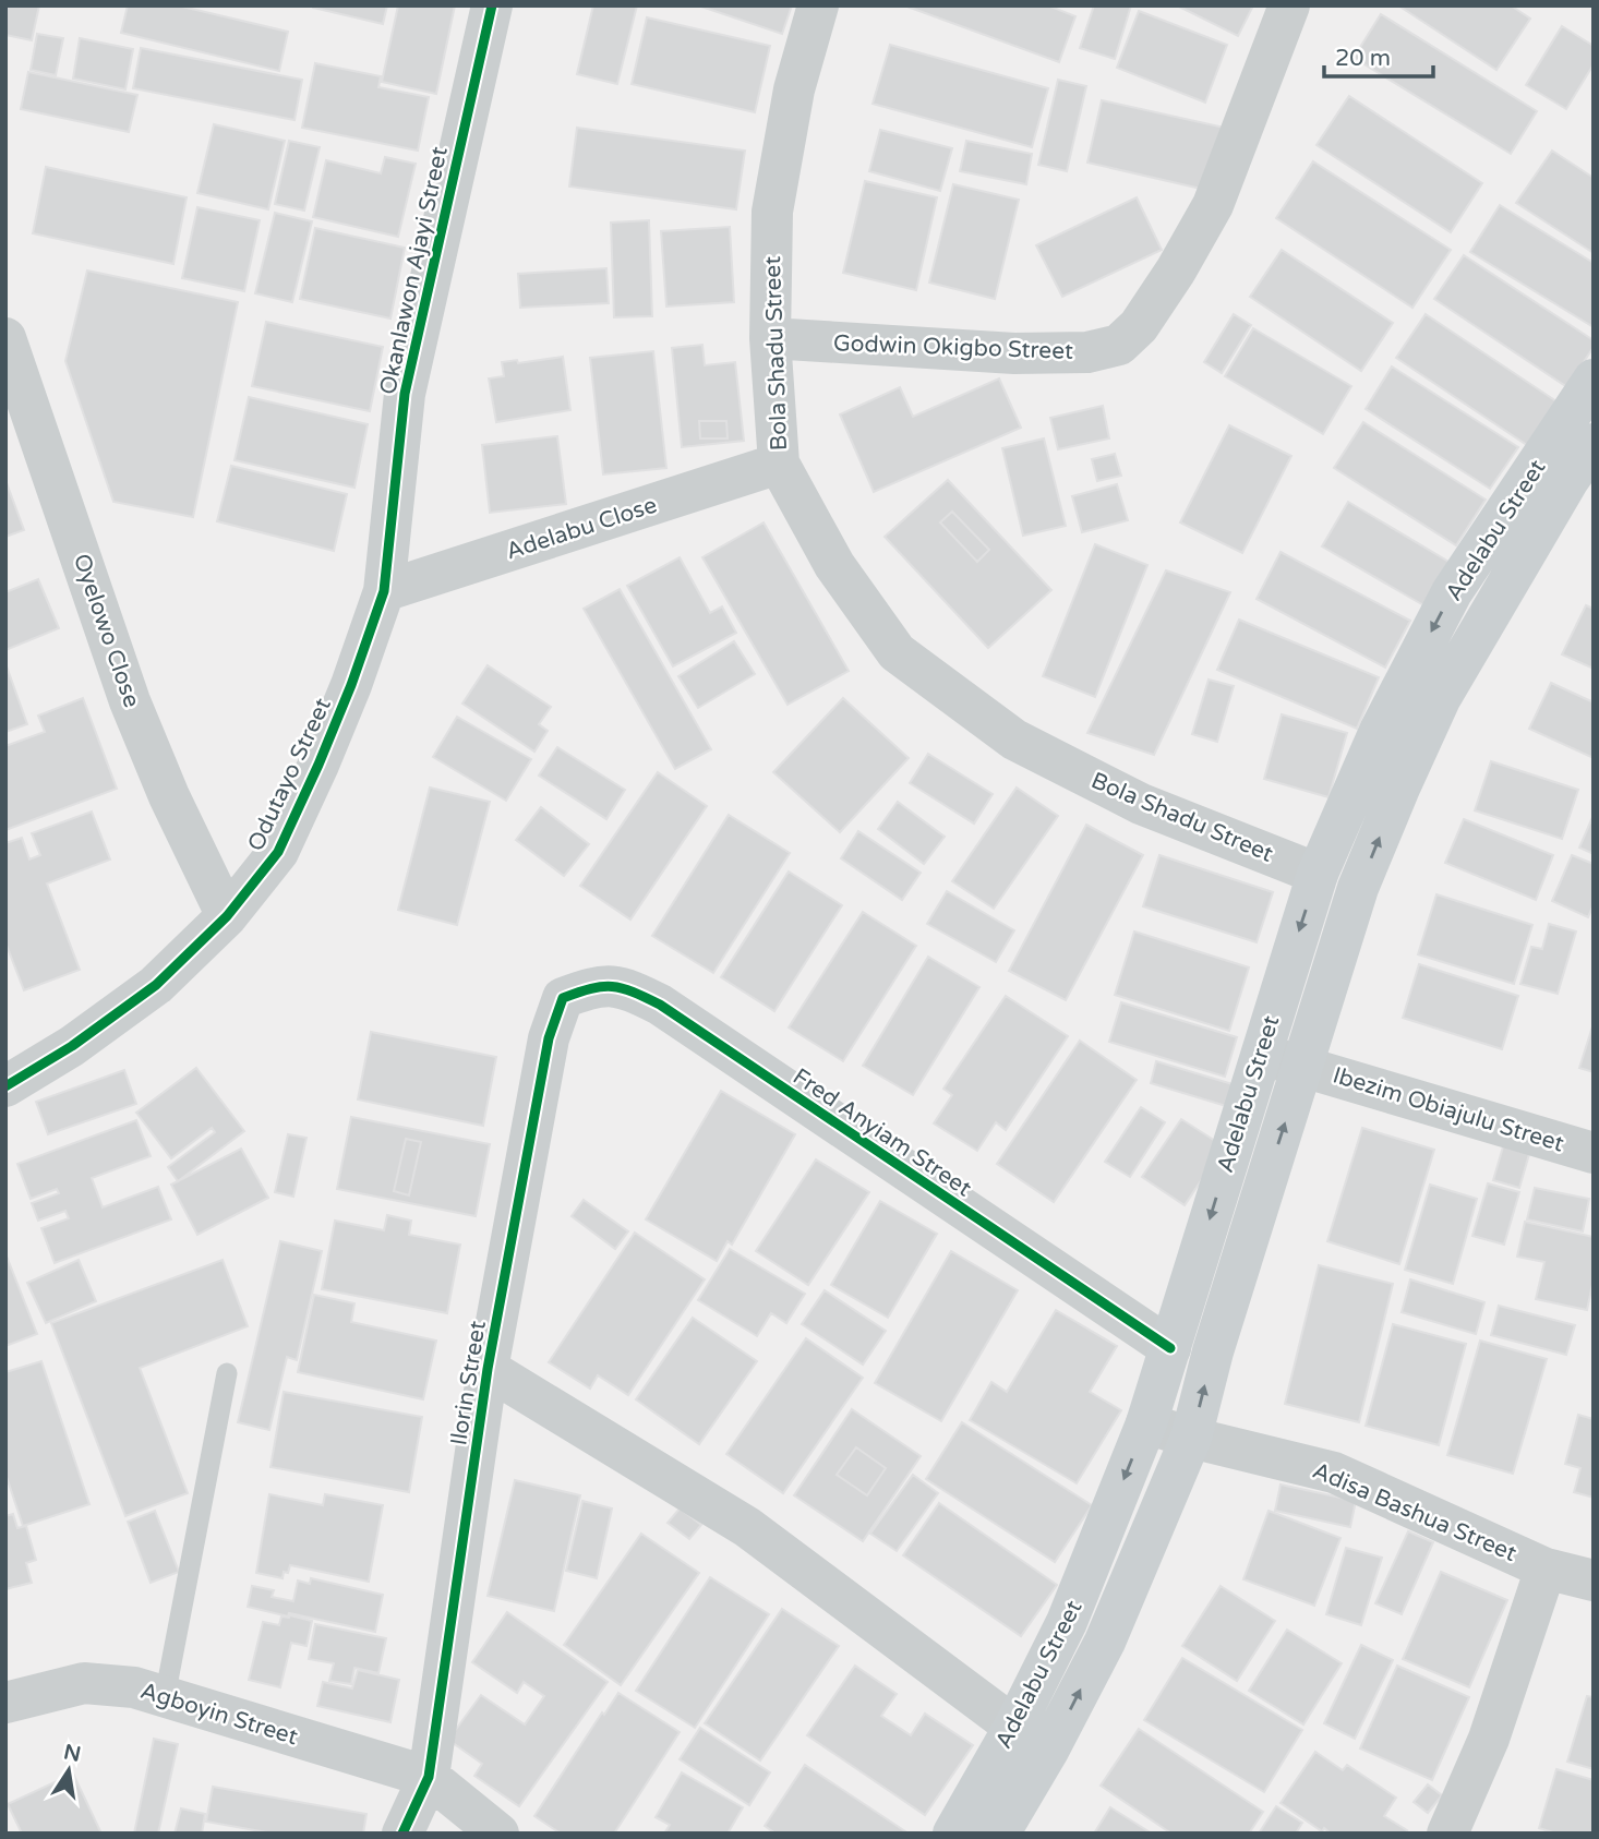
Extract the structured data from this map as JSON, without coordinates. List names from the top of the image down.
{
  "streets": {
    "main road": ["Adelabu Street"],
    "street": [
      "Okanlawon Ajayi Street",
      "Godwin Okigbo Street",
      "Bola Shadu Street",
      "Adelabu Close",
      "Oyelowo Close",
      "Odutayo Street",
      "Ibezim Obiajulu Street",
      "Fred Anyiam Street",
      "Ilorin Street",
      "Adisa Bashua Street",
      "Agboyin Street"
    ]
  },
  "crossings": [
    ["Okanlawon Ajayi Street", "Adelabu Close"],
    ["Okanlawon Ajayi Street", "Odutayo Street"],
    ["Godwin Okigbo Street", "Bola Shadu Street"],
    ["Bola Shadu Street", "Adelabu Close"],
    ["Bola Shadu Street", "Adelabu Street"],
    ["Adelabu Close", "Odutayo Street"],
    ["Adelabu Street", "Ibezim Obiajulu Street"],
    ["Adelabu Street", "Fred Anyiam Street"],
    ["Adelabu Street", "Adisa Bashua Street"],
    ["Oyelowo Close", "Odutayo Street"],
    ["Fred Anyiam Street", "Ilorin Street"],
    ["Ilorin Street", "Agboyin Street"]
  ],
  "scale_bar": "20 m",
  "north": "top"
}
